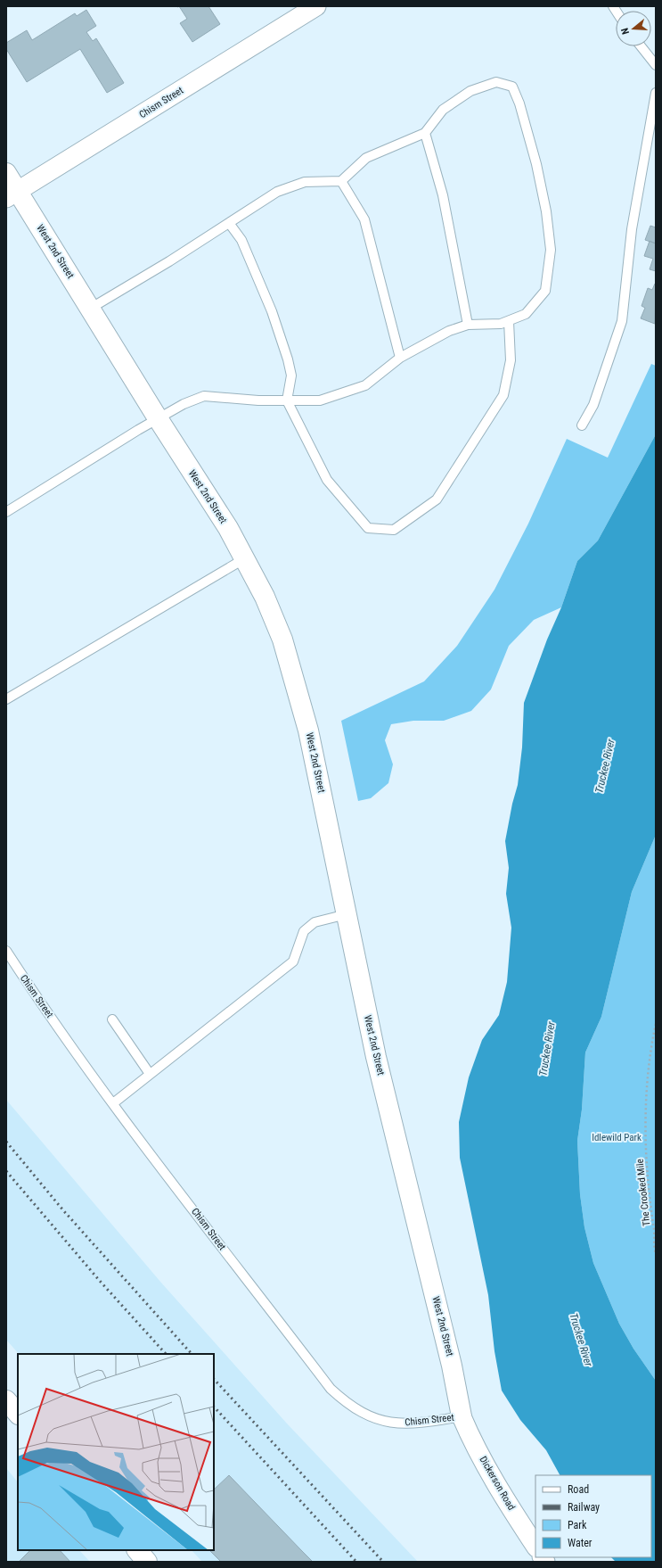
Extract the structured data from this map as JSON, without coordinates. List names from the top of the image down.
{
  "streets": {
    "street": ["Chism Street", "West 2nd Street", "Dickerson Road"],
    "path": ["The Crooked Mile"]
  },
  "crossings": [
    ["Chism Street", "West 2nd Street"],
    ["Chism Street", "Dickerson Road"],
    ["West 2nd Street", "Dickerson Road"]
  ],
  "water": ["Truckee River"],
  "parks": ["Idlewild Park"],
  "legend": [
    "Road",
    "Railway",
    "Park",
    "Water"
  ],
  "north": "left"
}
